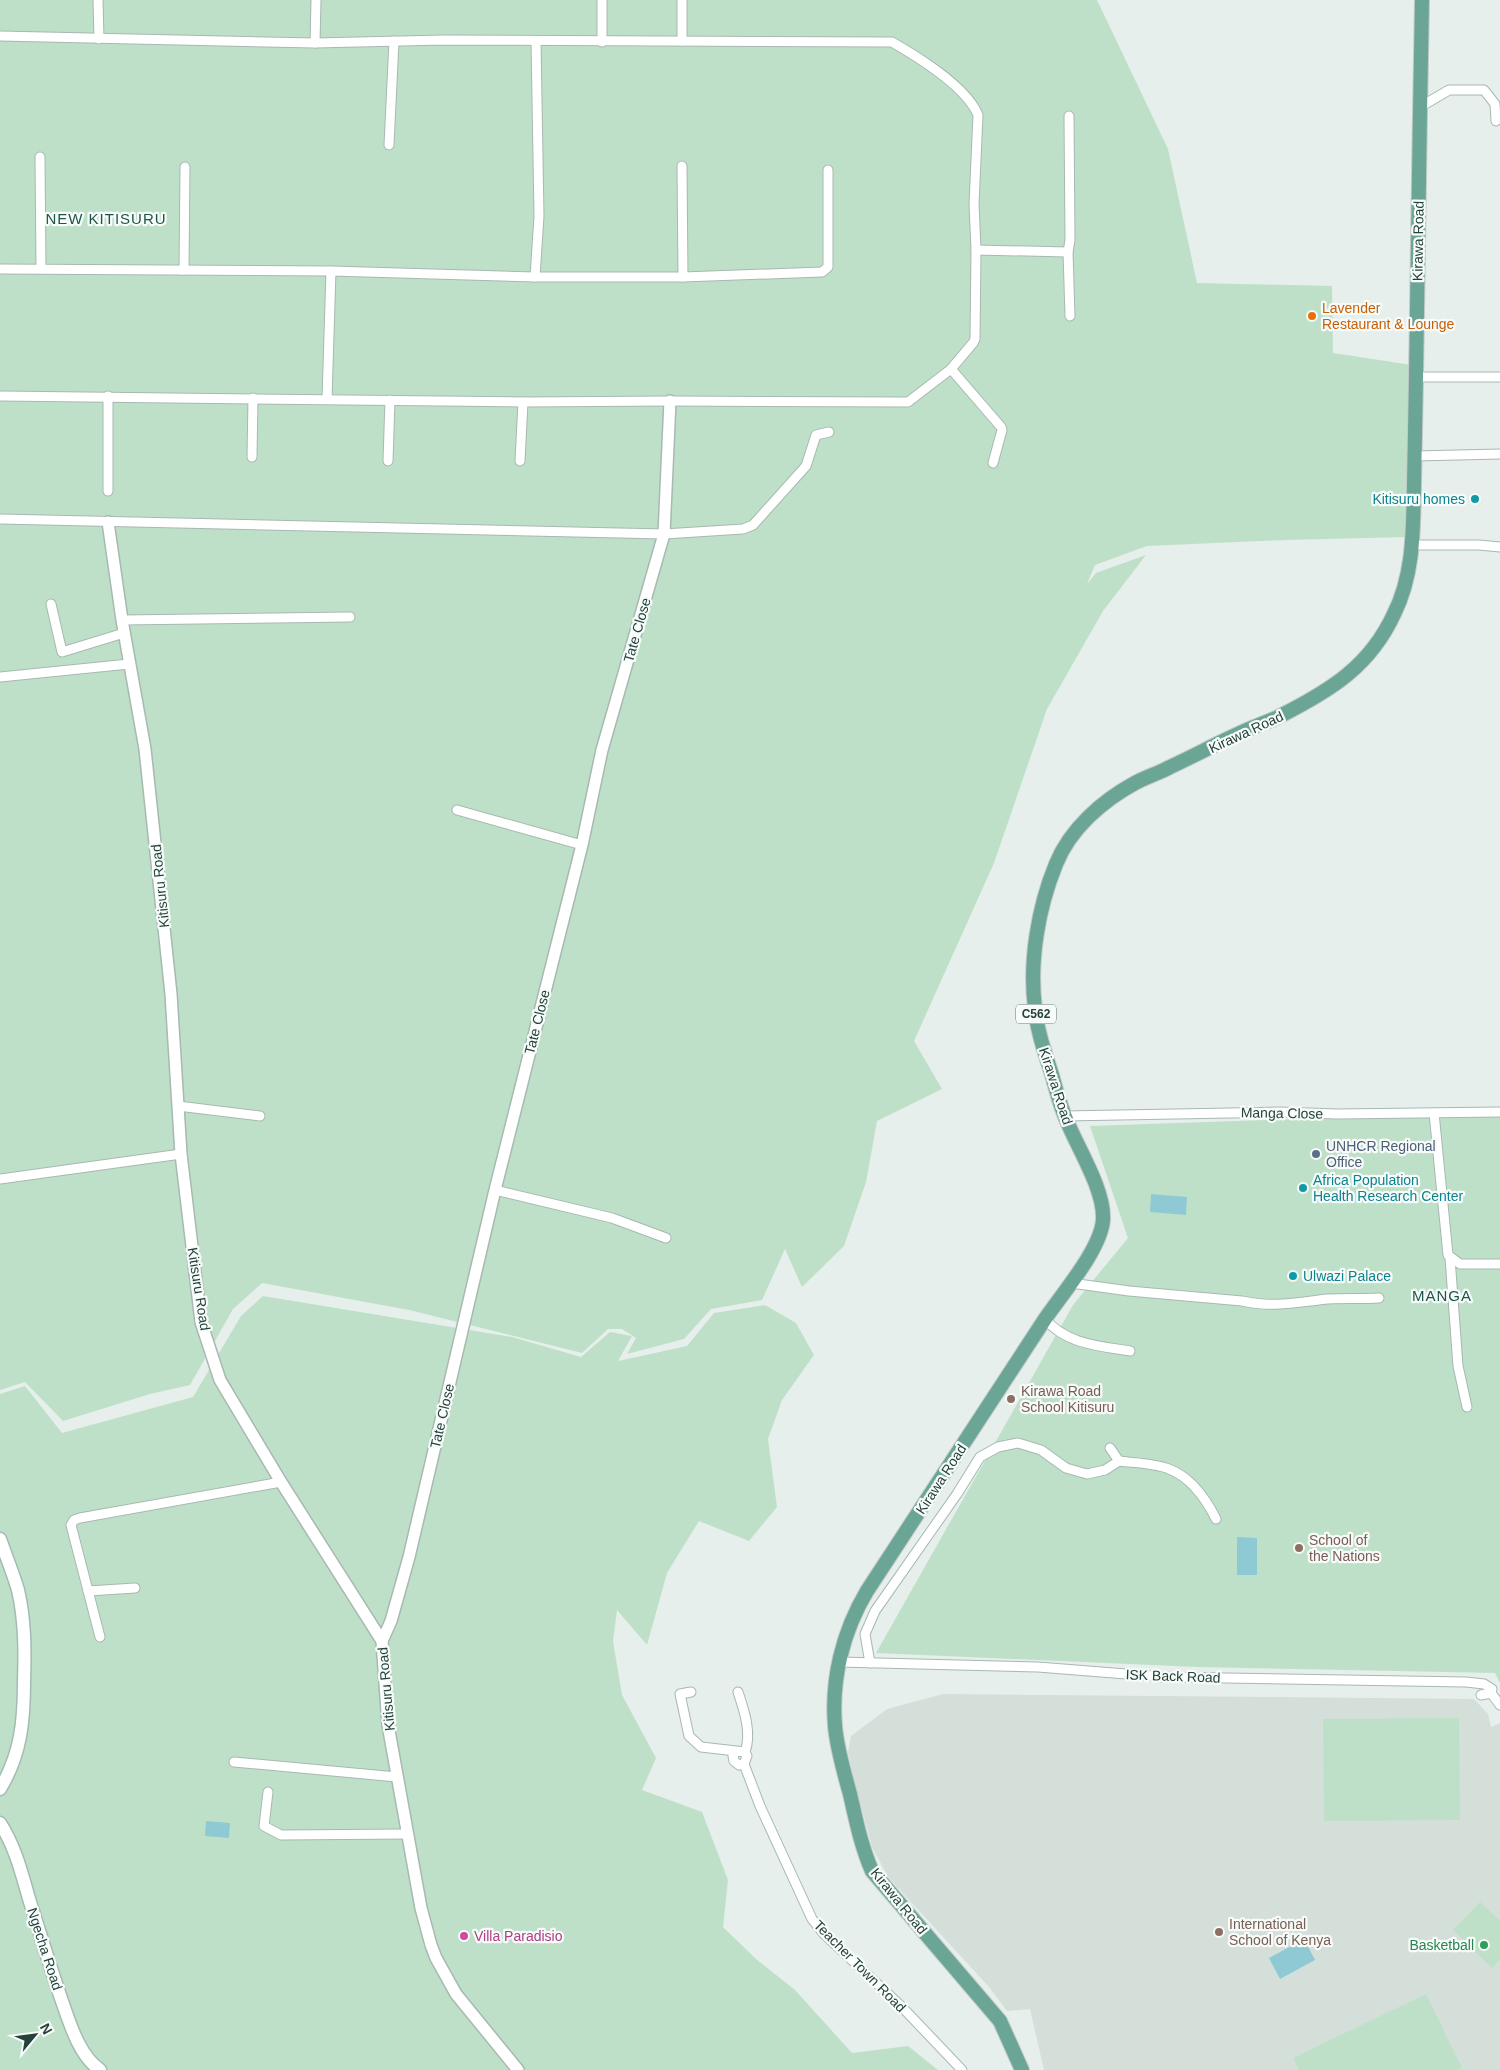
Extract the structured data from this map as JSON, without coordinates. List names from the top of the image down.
{
  "streets": {
    "main road": ["Kirawa Road", "C562", "Ngecha Road"],
    "street": [
      "Tate Close",
      "Kitisuru Road",
      "Manga Close",
      "ISK Back Road",
      "Teacher Town Road"
    ]
  },
  "crossings": [
    ["Kirawa Road", "Manga Close"],
    ["Kirawa Road", "ISK Back Road"],
    ["Tate Close", "Kitisuru Road"]
  ],
  "districts": ["NEW KITISURU", "MANGA"],
  "places": [
    "Lavender Restaurant & Lounge",
    "Kitisuru homes",
    "UNHCR Regional Office",
    "Africa Population Health Research Center",
    "Ulwazi Palace",
    "Kirawa Road School Kitisuru",
    "School of the Nations",
    "International School of Kenya",
    "Villa Paradisio",
    "Basketball"
  ],
  "north": "top right"
}
